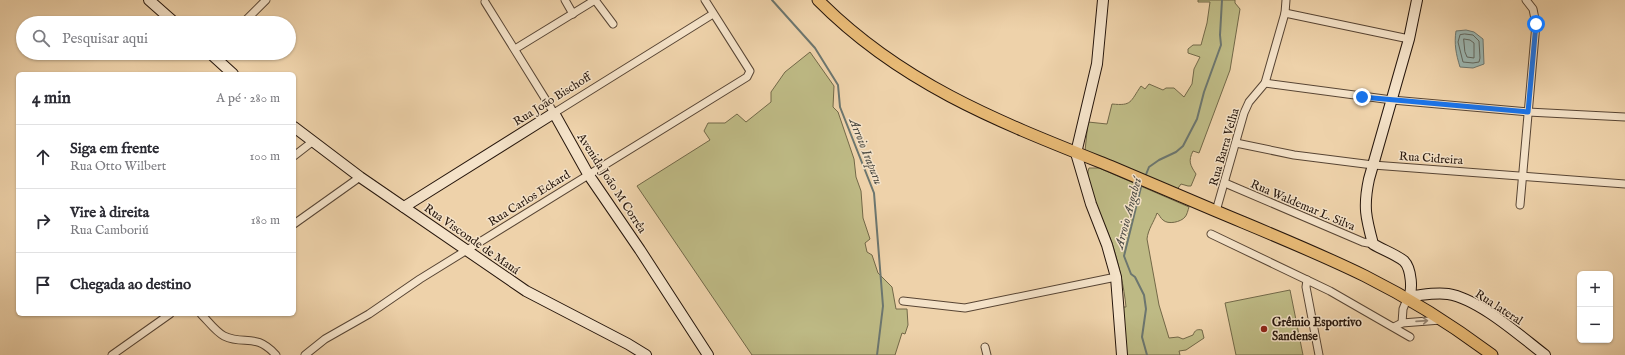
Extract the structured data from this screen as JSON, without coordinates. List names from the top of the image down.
{
  "streets": {
    "street": [
      "Rua João Bischoff",
      "Rua Barra Velha",
      "Rua Cidreira",
      "Avenida João M Corrêa",
      "Rua Carlos Eckard",
      "Rua Waldemar L. Silva",
      "Rua Visconde de Mauá",
      "Rua lateral"
    ]
  },
  "crossings": [
    ["Rua João Bischoff", "Avenida João M Corrêa"],
    ["Rua João Bischoff", "Rua Carlos Eckard"],
    ["Rua João Bischoff", "Rua Visconde de Mauá"],
    ["Rua Barra Velha", "Rua Cidreira"],
    ["Rua Barra Velha", "Rua Waldemar L. Silva"],
    ["Avenida João M Corrêa", "Rua Carlos Eckard"],
    ["Rua Carlos Eckard", "Rua Visconde de Mauá"]
  ],
  "water": ["Arroio Irapuru", "Arroio Angabeí"],
  "places": ["Grêmio Esportivo Sandense"],
  "page": {
    "search": "Pesquisar aqui",
    "heading": ["4 min", "A pé · 280 m"],
    "list": [
      ["Siga em frente", "Rua Otto Wilbert", "100 m"],
      ["Vire à direita", "Rua Camboriú", "180 m"],
      "Chegada ao destino"
    ],
    "map_buttons": ["+", "−"]
  }
}
